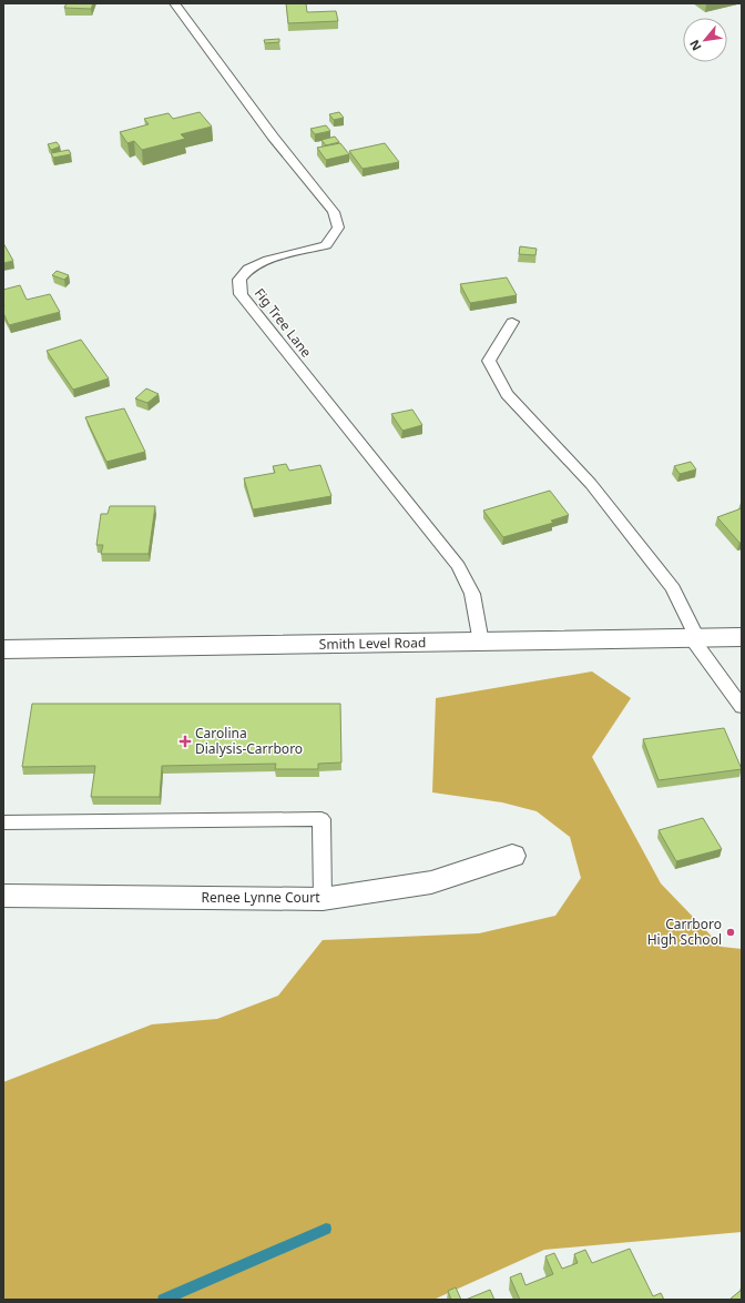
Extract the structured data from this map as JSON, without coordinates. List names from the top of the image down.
{
  "streets": {
    "main road": ["Smith Level Road", "Renee Lynne Court"],
    "lane": ["Fig Tree Lane"]
  },
  "crossings": [
    ["Fig Tree Lane", "Smith Level Road"]
  ],
  "places": {
    "health": ["Carolina Dialysis-Carrboro"],
    "other": ["Carrboro High School"]
  },
  "north": "bottom left"
}
